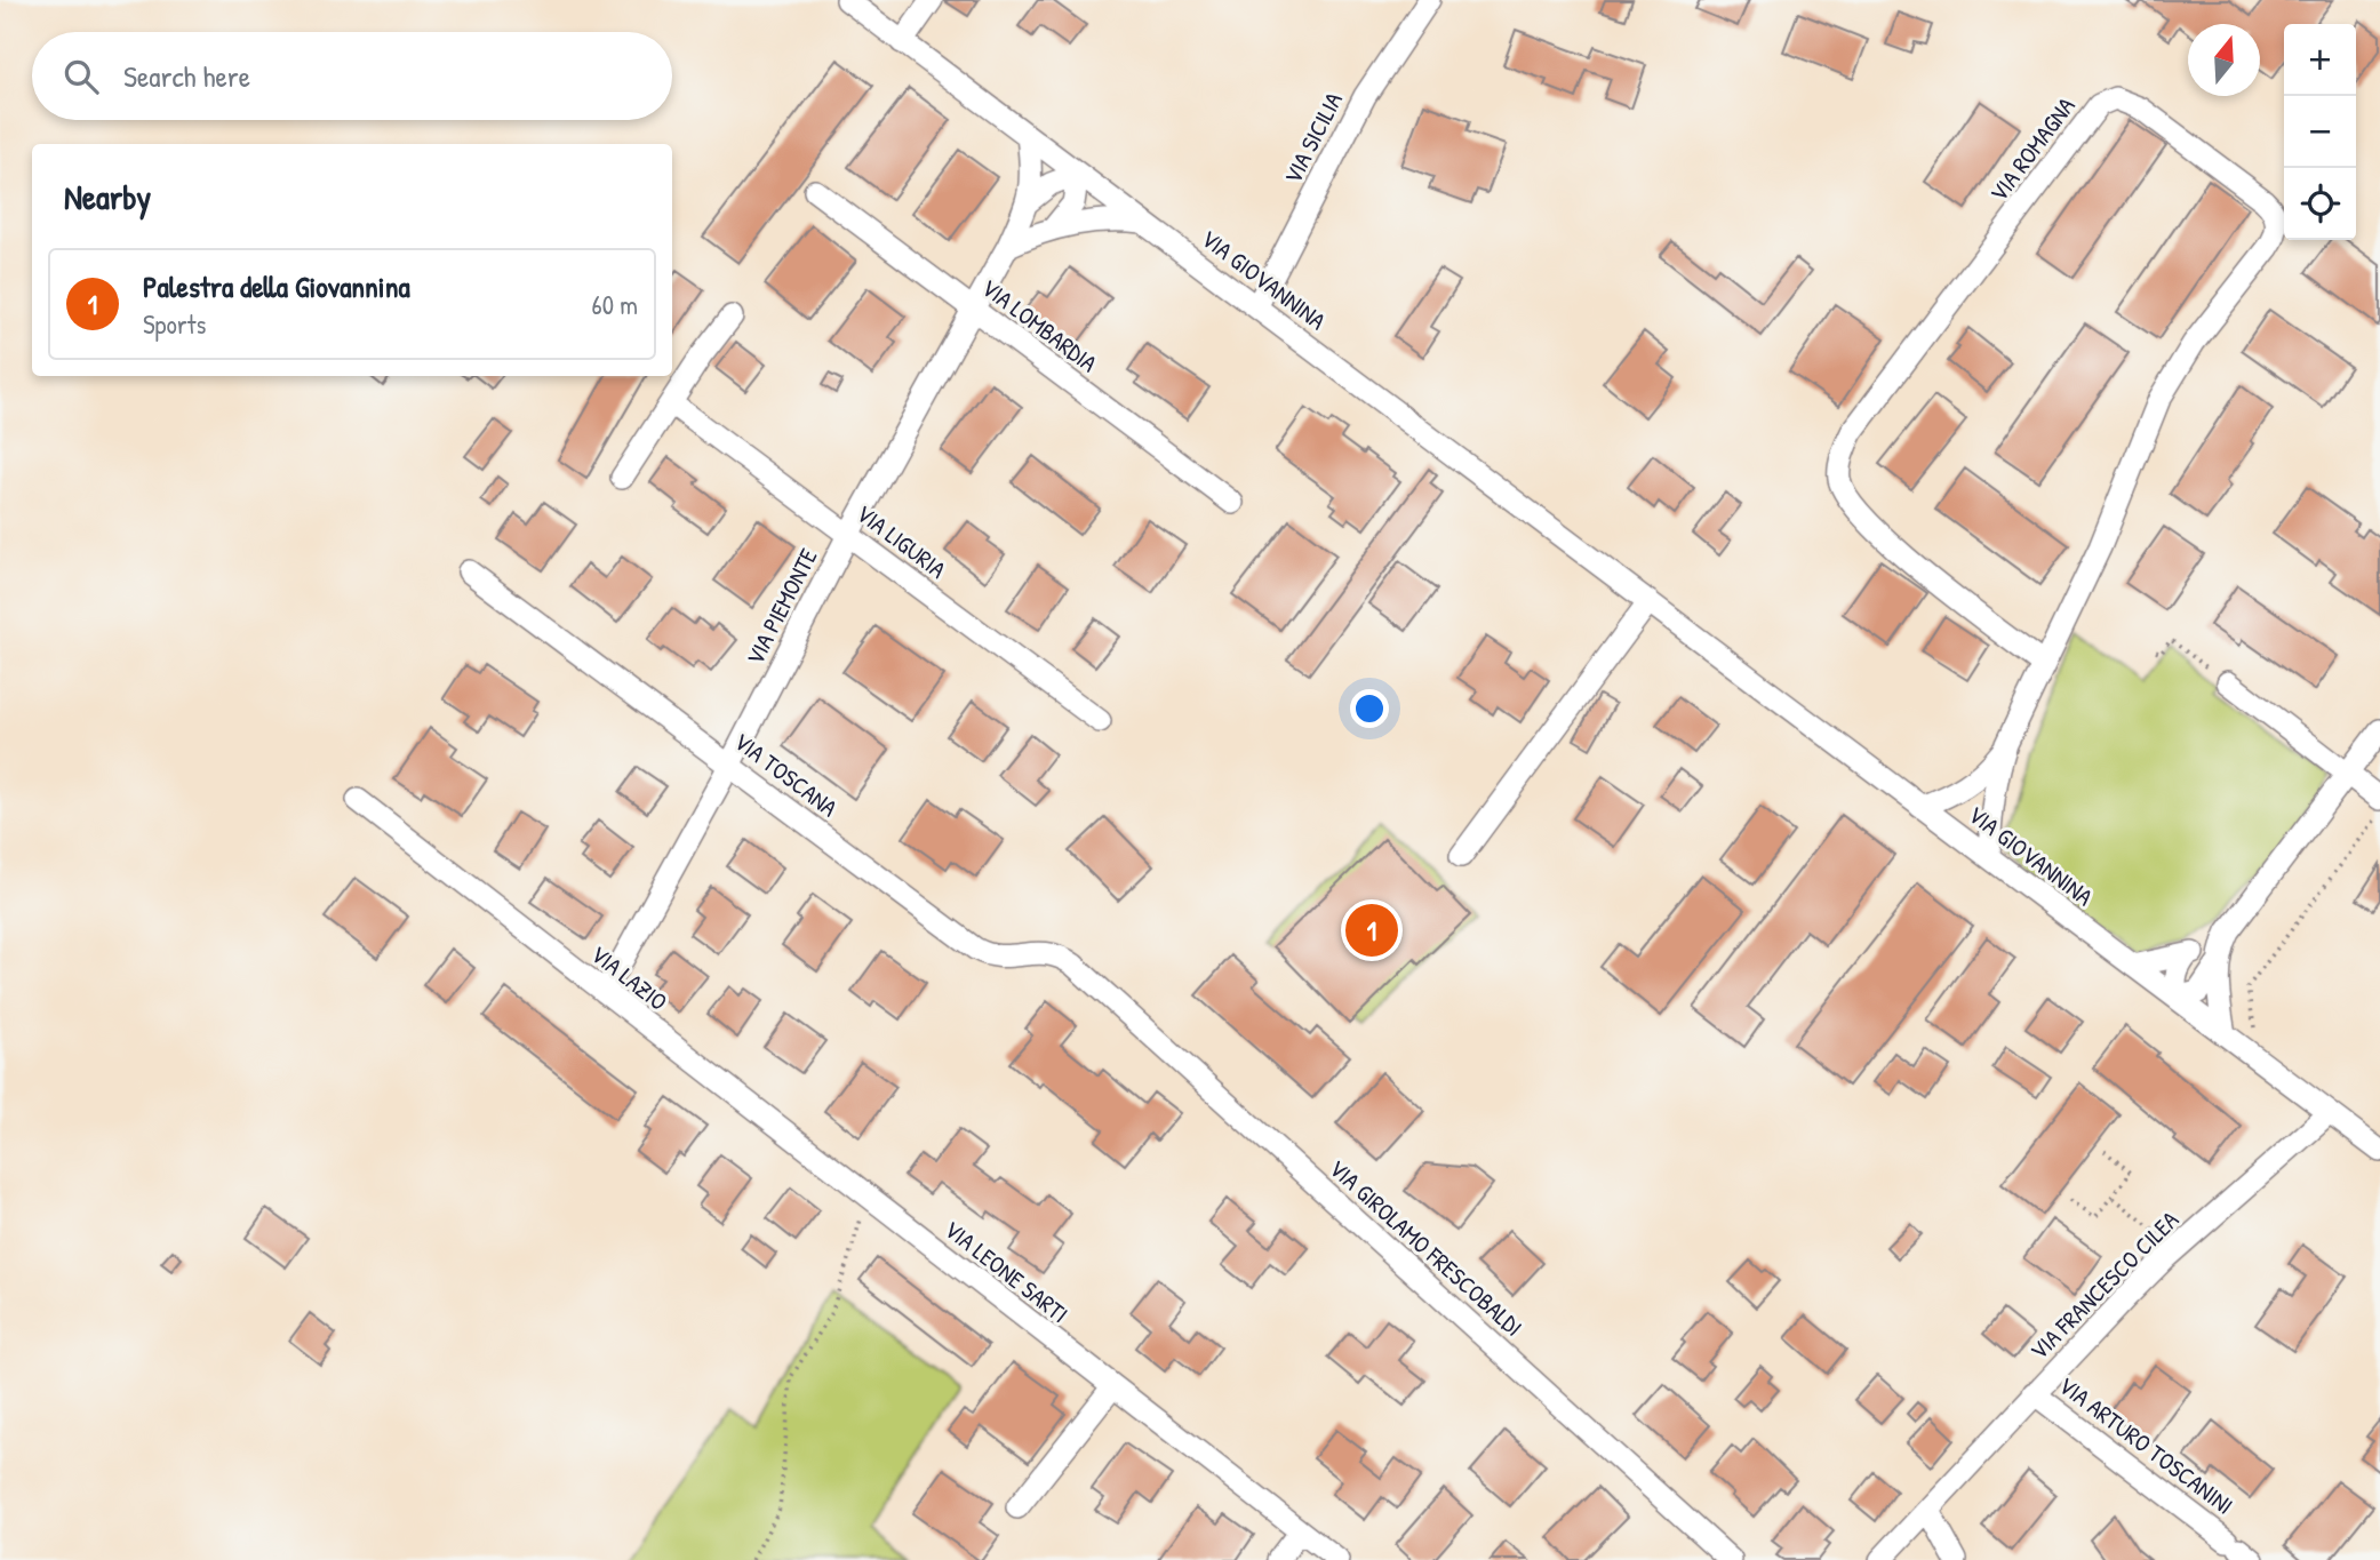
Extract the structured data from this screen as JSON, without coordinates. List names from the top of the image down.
{
  "streets": {
    "street": [
      "VIA SICILIA",
      "VIA ROMAGNA",
      "VIA GIOVANNINA",
      "VIA LOMBARDIA",
      "VIA LIGURIA",
      "VIA PIEMONTE",
      "VIA TOSCANA",
      "VIA LAZIO",
      "VIA GIROLAMO FRESCOBALDI",
      "VIA LEONE SARTI",
      "VIA FRANCESCO CILEA",
      "VIA ARTURO TOSCANINI"
    ]
  },
  "crossings": [
    ["VIA SICILIA", "VIA GIOVANNINA"],
    ["VIA ROMAGNA", "VIA GIOVANNINA"],
    ["VIA GIOVANNINA", "VIA PIEMONTE"],
    ["VIA GIOVANNINA", "VIA FRANCESCO CILEA"],
    ["VIA LOMBARDIA", "VIA PIEMONTE"],
    ["VIA LIGURIA", "VIA PIEMONTE"],
    ["VIA PIEMONTE", "VIA TOSCANA"],
    ["VIA PIEMONTE", "VIA LAZIO"],
    ["VIA TOSCANA", "VIA GIROLAMO FRESCOBALDI"],
    ["VIA LAZIO", "VIA LEONE SARTI"],
    ["VIA FRANCESCO CILEA", "VIA ARTURO TOSCANINI"]
  ],
  "north": "top",
  "page": {
    "map_buttons": ["+", "−"],
    "search": "Search here",
    "heading": "Nearby",
    "list": [
      {
        "mark": "1",
        "name": "Palestra della Giovannina",
        "note": "Sports",
        "value": "60 m"
      }
    ],
    "pins": "1"
  }
}
